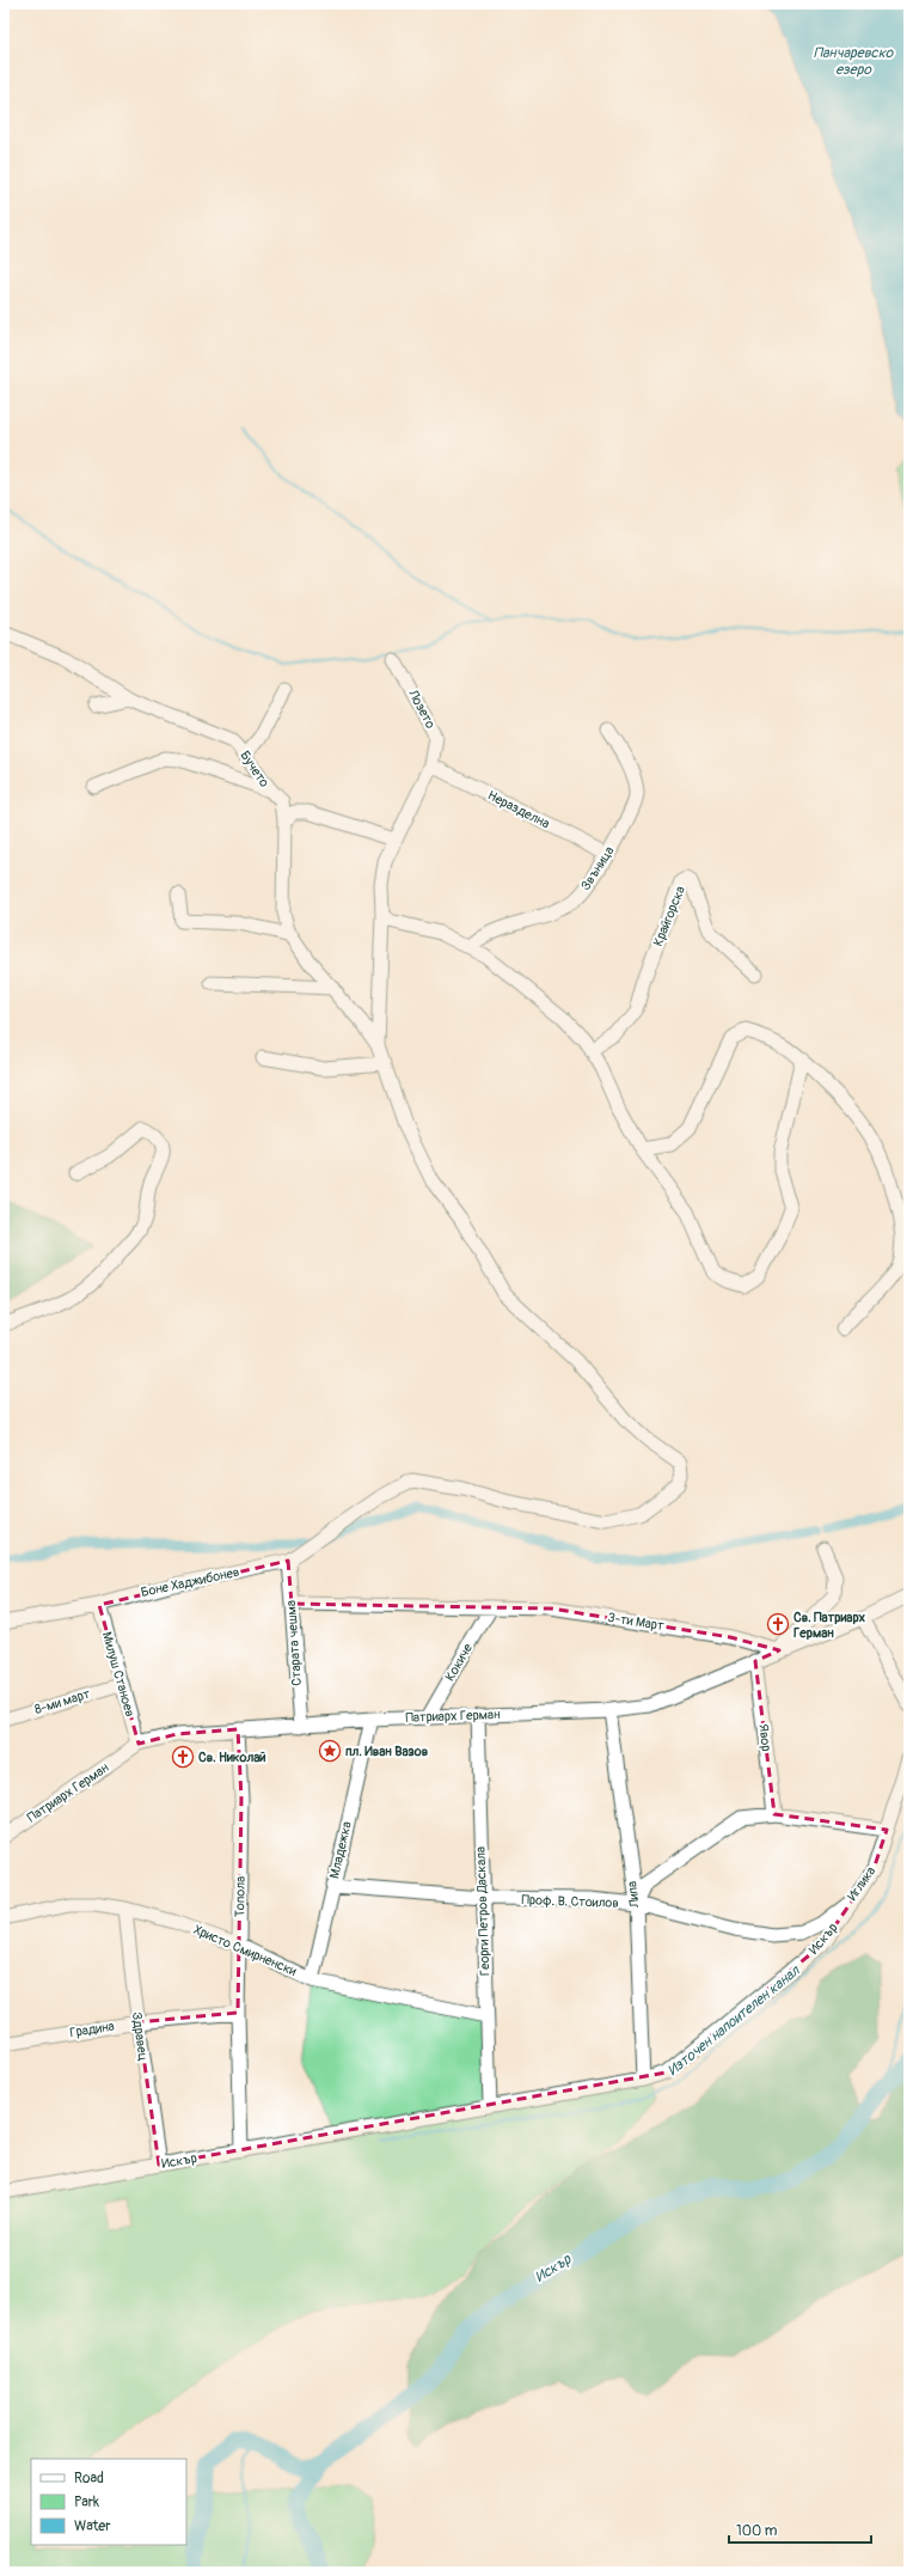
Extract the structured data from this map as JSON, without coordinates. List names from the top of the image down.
{
  "streets": {
    "street": [
      "Лозето",
      "Бучето",
      "Неразделна",
      "Звъница",
      "Крайгорска",
      "Боне Хаджибонев",
      "3-ти Март",
      "Старата чешма",
      "Кокиче",
      "Милуш Станоев",
      "8-ми март",
      "Патриарх Герман",
      "Явор",
      "Младежка",
      "Иглика",
      "Липа",
      "Топола",
      "Проф. В. Стоилов",
      "Георги Петров Даскала",
      "Искър",
      "Христо Смирненски",
      "Градина",
      "Здравец"
    ]
  },
  "crossings": [
    ["Лозето", "Бучето"],
    ["Лозето", "Неразделна"],
    ["Лозето", "Боне Хаджибонев"],
    ["Бучето", "Боне Хаджибонев"],
    ["Неразделна", "Звъница"],
    ["Боне Хаджибонев", "Старата чешма"],
    ["Боне Хаджибонев", "Милуш Станоев"],
    ["3-ти Март", "Старата чешма"],
    ["3-ти Март", "Кокиче"],
    ["3-ти Март", "Патриарх Герман"],
    ["Старата чешма", "Патриарх Герман"],
    ["Кокиче", "Патриарх Герман"],
    ["Милуш Станоев", "8-ми март"],
    ["Милуш Станоев", "Патриарх Герман"],
    ["Патриарх Герман", "Явор"],
    ["Патриарх Герман", "Младежка"],
    ["Патриарх Герман", "Липа"],
    ["Патриарх Герман", "Топола"],
    ["Патриарх Герман", "Георги Петров Даскала"],
    ["Явор", "Проф. В. Стоилов"],
    ["Младежка", "Проф. В. Стоилов"],
    ["Младежка", "Христо Смирненски"],
    ["Иглика", "Липа"],
    ["Иглика", "Проф. В. Стоилов"],
    ["Иглика", "Искър"],
    ["Липа", "Проф. В. Стоилов"],
    ["Липа", "Искър"],
    ["Топола", "Искър"],
    ["Топола", "Христо Смирненски"],
    ["Топола", "Градина"],
    ["Проф. В. Стоилов", "Георги Петров Даскала"],
    ["Георги Петров Даскала", "Искър"],
    ["Георги Петров Даскала", "Христо Смирненски"],
    ["Искър", "Здравец"],
    ["Христо Смирненски", "Здравец"],
    ["Градина", "Здравец"]
  ],
  "water": ["Панчаревско езеро", "Източен напоителен канал", "Искър"],
  "places": {
    "church": ["Св. Патриарх Герман", "Св. Николай"],
    "place": ["пл. Иван Вазов"]
  },
  "legend": ["Road", "Park", "Water"],
  "scale_bar": "100 m"
}
